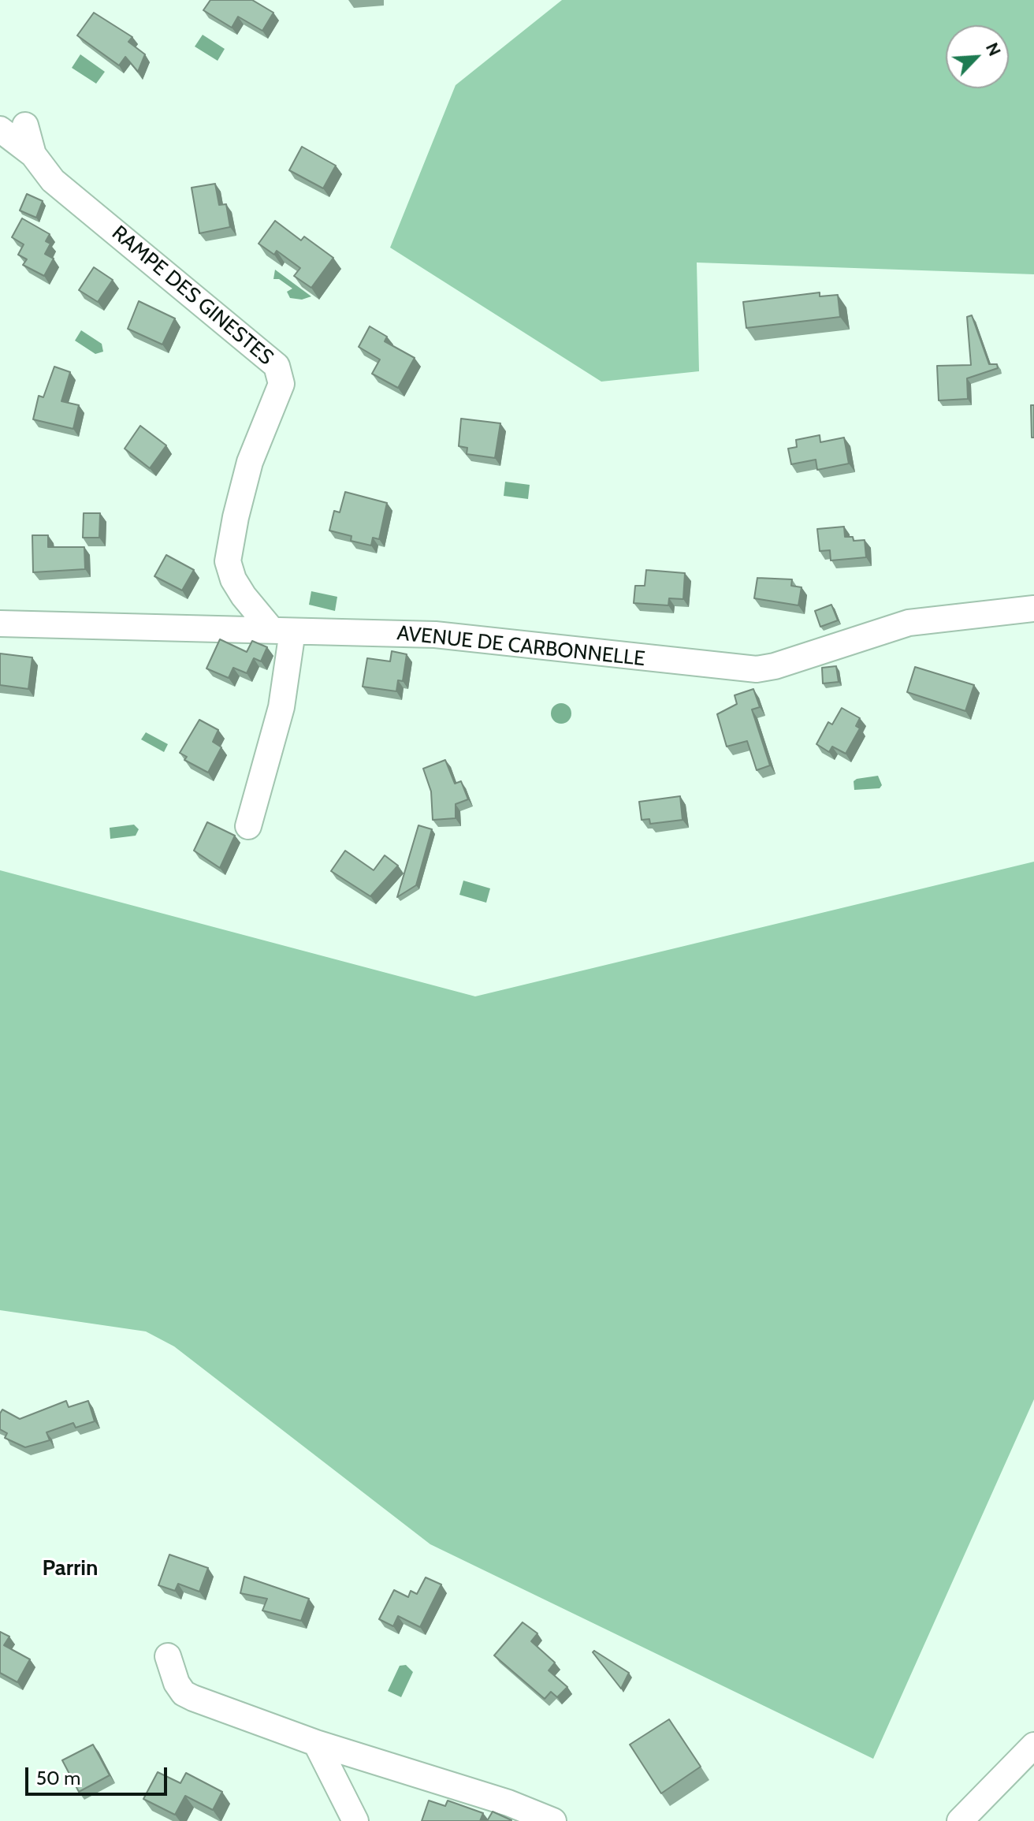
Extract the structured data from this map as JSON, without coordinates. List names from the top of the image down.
{
  "streets": {
    "street": ["RAMPE DES GINESTES", "AVENUE DE CARBONNELLE"]
  },
  "crossings": [
    ["RAMPE DES GINESTES", "AVENUE DE CARBONNELLE"]
  ],
  "districts": ["Parrin"],
  "scale_bar": "50 m",
  "north": "top right"
}
